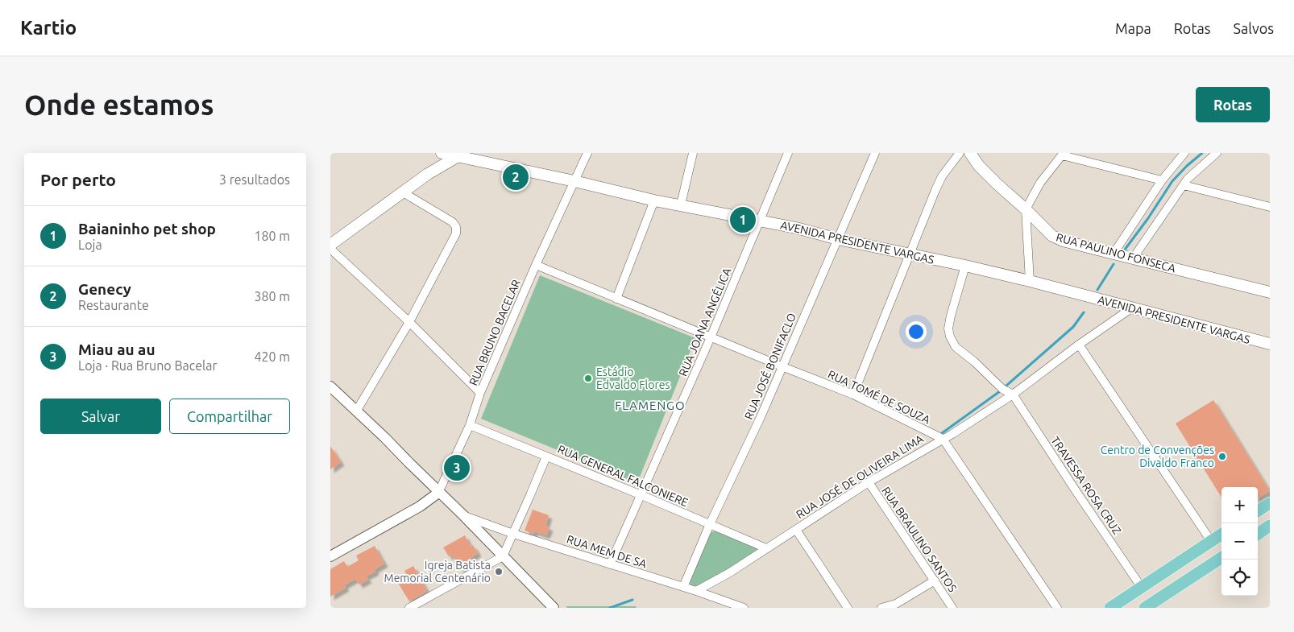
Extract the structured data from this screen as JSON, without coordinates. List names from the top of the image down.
{
  "streets": {
    "main road": ["AVENIDA PRESIDENTE VARGAS", "RUA PAULINO FONSECA"],
    "street": [
      "RUA JOANA ANGÉLICA",
      "RUA BRUNO BACELAR",
      "RUA JOSÉ BONIFACLO",
      "RUA TOMÉ DE SOUZA",
      "RUA GENERAL FALCONIERE",
      "RUA JOSÉ DE OLIVEIRA LIMA",
      "TRAVESSA ROSA CRUZ",
      "RUA BRAULINO SANTOS",
      "RUA MEM DE SA"
    ]
  },
  "crossings": [
    ["AVENIDA PRESIDENTE VARGAS", "RUA JOANA ANGÉLICA"],
    ["AVENIDA PRESIDENTE VARGAS", "RUA BRUNO BACELAR"],
    ["AVENIDA PRESIDENTE VARGAS", "RUA JOSÉ BONIFACLO"],
    ["AVENIDA PRESIDENTE VARGAS", "RUA JOSÉ DE OLIVEIRA LIMA"],
    ["RUA JOANA ANGÉLICA", "RUA TOMÉ DE SOUZA"],
    ["RUA JOANA ANGÉLICA", "RUA GENERAL FALCONIERE"],
    ["RUA JOANA ANGÉLICA", "RUA MEM DE SA"],
    ["RUA BRUNO BACELAR", "RUA TOMÉ DE SOUZA"],
    ["RUA BRUNO BACELAR", "RUA GENERAL FALCONIERE"],
    ["RUA JOSÉ BONIFACLO", "RUA TOMÉ DE SOUZA"],
    ["RUA JOSÉ BONIFACLO", "RUA GENERAL FALCONIERE"],
    ["RUA JOSÉ BONIFACLO", "RUA MEM DE SA"],
    ["RUA TOMÉ DE SOUZA", "RUA JOSÉ DE OLIVEIRA LIMA"],
    ["RUA GENERAL FALCONIERE", "RUA JOSÉ DE OLIVEIRA LIMA"],
    ["RUA JOSÉ DE OLIVEIRA LIMA", "TRAVESSA ROSA CRUZ"],
    ["RUA JOSÉ DE OLIVEIRA LIMA", "RUA BRAULINO SANTOS"],
    ["RUA JOSÉ DE OLIVEIRA LIMA", "RUA MEM DE SA"]
  ],
  "districts": ["FLAMENGO"],
  "places": ["Estádio Edvaldo Flores", "Centro de Convenções Divaldo Franco", "Igreja Batista Memorial Centenário"],
  "page": {
    "header": "Kartio",
    "nav": ["Mapa", "Rotas", "Salvos"],
    "buttons": [
      "Rotas",
      ["Salvar", "Compartilhar"]
    ],
    "title": "Onde estamos",
    "heading": ["Por perto", "3 resultados"],
    "pins": ["2", "1", "3"],
    "list": [
      {
        "mark": "1",
        "name": "Baianinho pet shop",
        "note": "Loja",
        "value": "180 m"
      },
      {
        "mark": "2",
        "name": "Genecy",
        "note": "Restaurante",
        "value": "380 m"
      },
      {
        "mark": "3",
        "name": "Miau au au",
        "note": "Loja · Rua Bruno Bacelar",
        "value": "420 m"
      }
    ],
    "map_buttons": ["+", "−"]
  }
}
